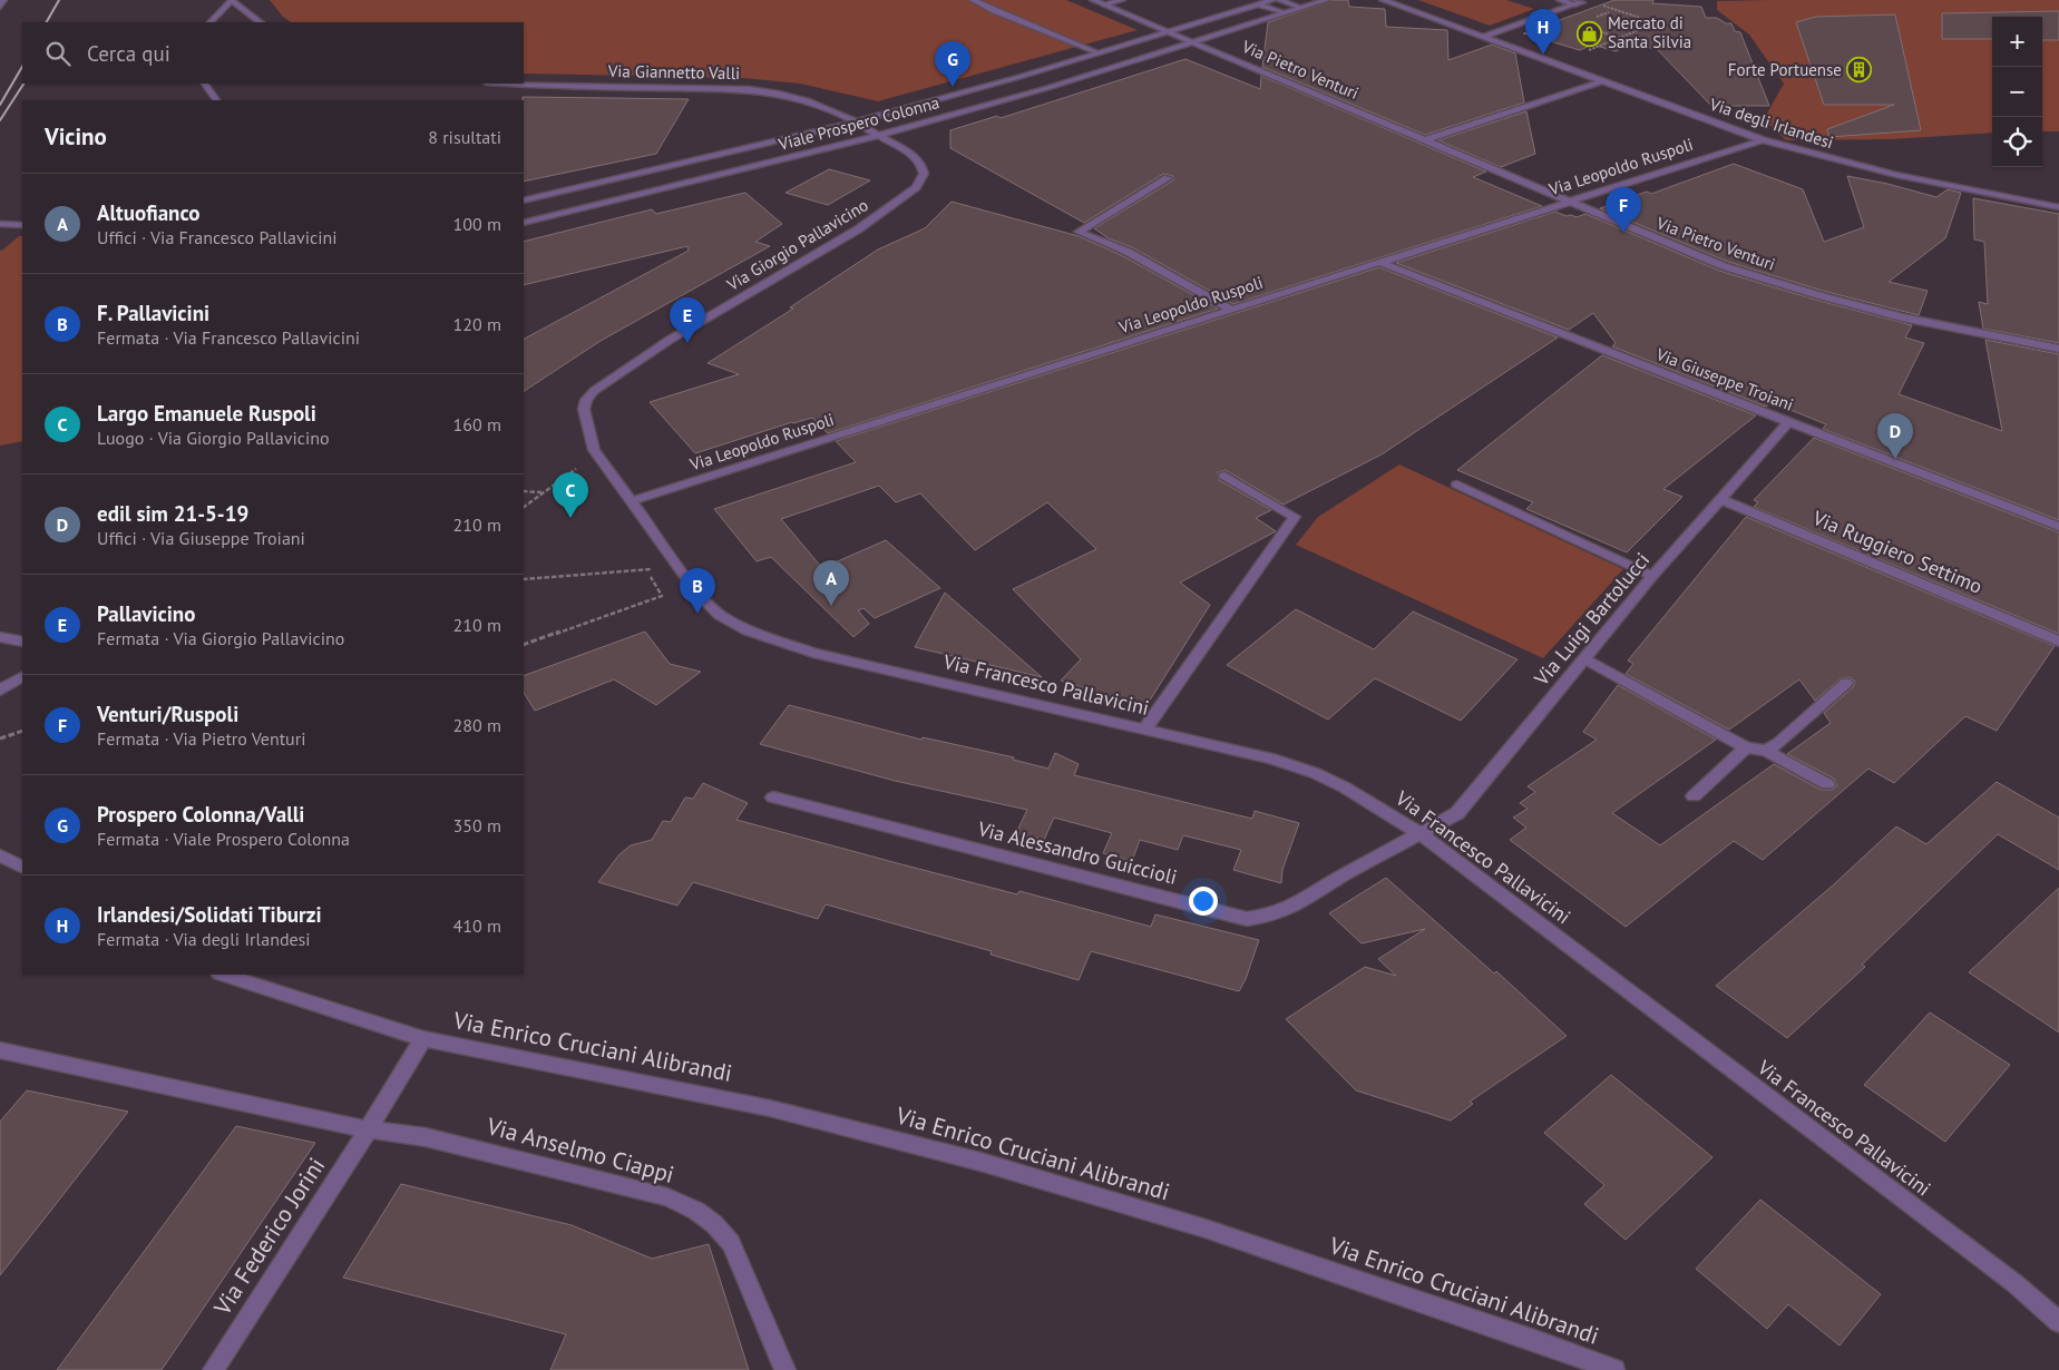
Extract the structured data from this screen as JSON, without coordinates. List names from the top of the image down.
{
  "streets": {
    "street": [
      "Via Pietro Venturi",
      "Via Giannetto Valli",
      "Viale Prospero Colonna",
      "Via degli Irlandesi",
      "Via Leopoldo Ruspoli",
      "Via Giorgio Pallavicino",
      "Via Giuseppe Troiani",
      "Via Ruggiero Settimo",
      "Via Luigi Bartolucci",
      "Via Francesco Pallavicini",
      "Via Alessandro Guiccioli",
      "Via Enrico Cruciani Alibrandi",
      "Via Anselmo Ciappi",
      "Via Federico Jorini"
    ]
  },
  "crossings": [
    ["Via Pietro Venturi", "Viale Prospero Colonna"],
    ["Via Pietro Venturi", "Via Leopoldo Ruspoli"],
    ["Via Giannetto Valli", "Viale Prospero Colonna"],
    ["Via Giannetto Valli", "Via Giorgio Pallavicino"],
    ["Viale Prospero Colonna", "Via Giorgio Pallavicino"],
    ["Via degli Irlandesi", "Via Leopoldo Ruspoli"],
    ["Via Leopoldo Ruspoli", "Via Giorgio Pallavicino"],
    ["Via Leopoldo Ruspoli", "Via Giuseppe Troiani"],
    ["Via Leopoldo Ruspoli", "Via Francesco Pallavicini"],
    ["Via Giorgio Pallavicino", "Via Francesco Pallavicini"],
    ["Via Giuseppe Troiani", "Via Luigi Bartolucci"],
    ["Via Ruggiero Settimo", "Via Luigi Bartolucci"],
    ["Via Luigi Bartolucci", "Via Francesco Pallavicini"],
    ["Via Luigi Bartolucci", "Via Alessandro Guiccioli"],
    ["Via Francesco Pallavicini", "Via Alessandro Guiccioli"],
    ["Via Enrico Cruciani Alibrandi", "Via Anselmo Ciappi"],
    ["Via Enrico Cruciani Alibrandi", "Via Federico Jorini"],
    ["Via Anselmo Ciappi", "Via Federico Jorini"]
  ],
  "places": {
    "shop": ["Mercato di Santa Silvia"],
    "building": ["Forte Portuense"]
  },
  "page": {
    "pins": [
      "H",
      "G",
      "F",
      "E",
      "D",
      "C",
      "A",
      "B"
    ],
    "map_buttons": ["+", "−"],
    "search": "Cerca qui",
    "heading": ["Vicino", "8 risultati"],
    "list": [
      {
        "mark": "A",
        "name": "Altuofianco",
        "note": "Uffici · Via Francesco Pallavicini",
        "value": "100 m"
      },
      {
        "mark": "B",
        "name": "F. Pallavicini",
        "note": "Fermata · Via Francesco Pallavicini",
        "value": "120 m"
      },
      {
        "mark": "C",
        "name": "Largo Emanuele Ruspoli",
        "note": "Luogo · Via Giorgio Pallavicino",
        "value": "160 m"
      },
      {
        "mark": "D",
        "name": "edil sim 21-5-19",
        "note": "Uffici · Via Giuseppe Troiani",
        "value": "210 m"
      },
      {
        "mark": "E",
        "name": "Pallavicino",
        "note": "Fermata · Via Giorgio Pallavicino",
        "value": "210 m"
      },
      {
        "mark": "F",
        "name": "Venturi/Ruspoli",
        "note": "Fermata · Via Pietro Venturi",
        "value": "280 m"
      },
      {
        "mark": "G",
        "name": "Prospero Colonna/Valli",
        "note": "Fermata · Viale Prospero Colonna",
        "value": "350 m"
      },
      {
        "mark": "H",
        "name": "Irlandesi/Solidati Tiburzi",
        "note": "Fermata · Via degli Irlandesi",
        "value": "410 m"
      }
    ]
  }
}
